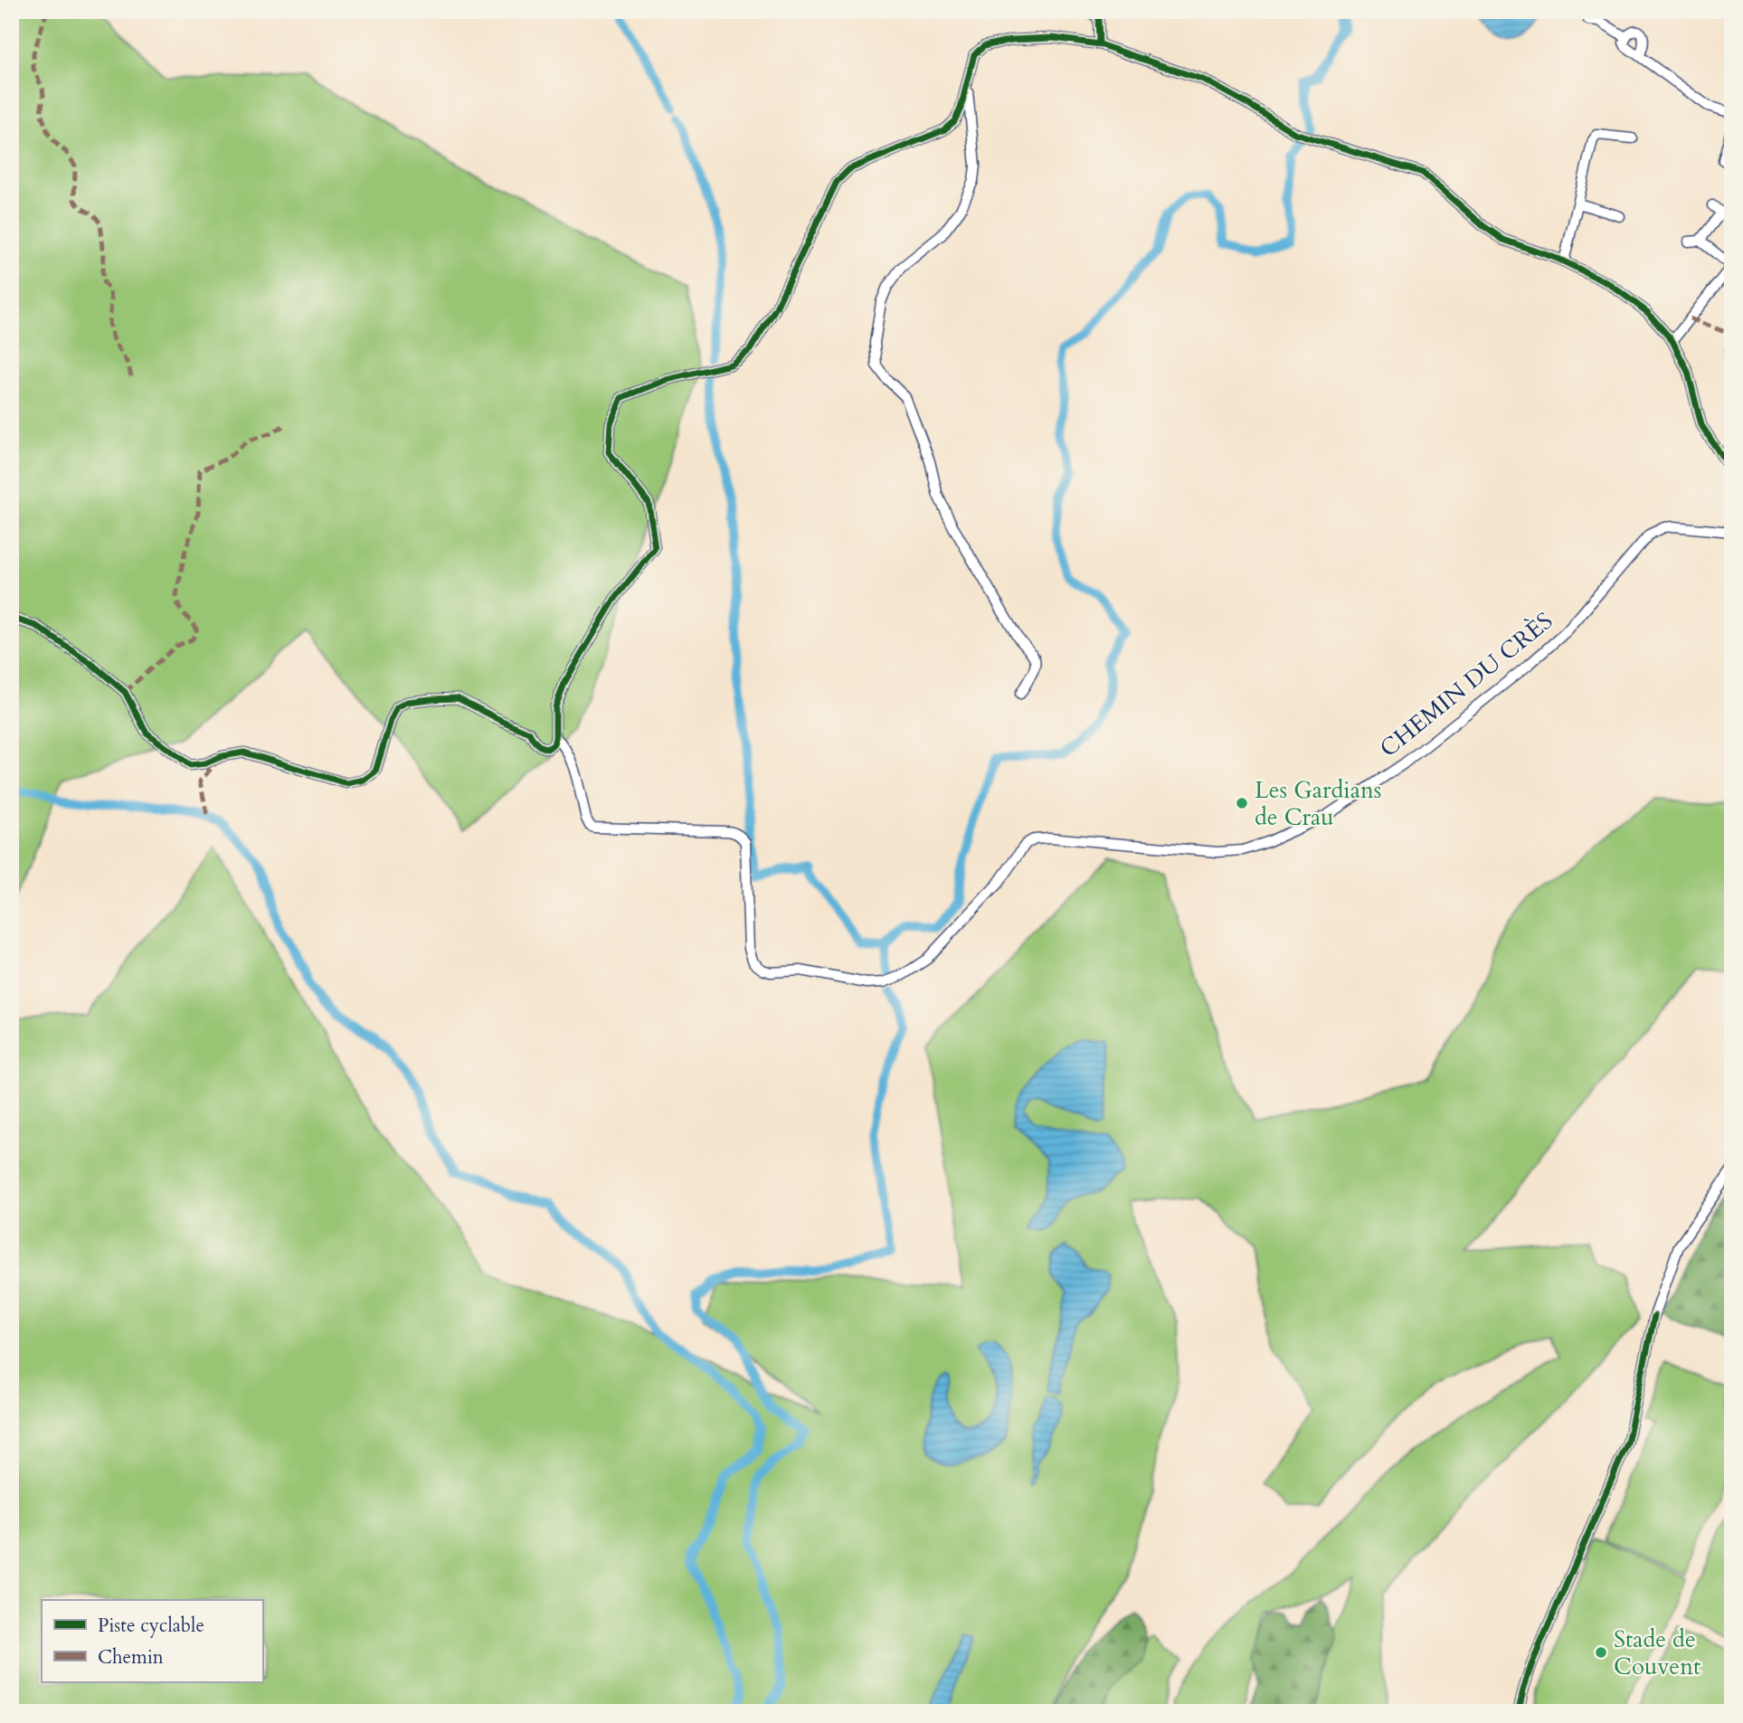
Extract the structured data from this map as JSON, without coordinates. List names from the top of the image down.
{
  "streets": {
    "street": ["CHEMIN DU CRÈS"]
  },
  "places": ["Les Gardians de Crau", "Stade de Couvent"],
  "legend": ["Piste cyclable", "Chemin"]
}
